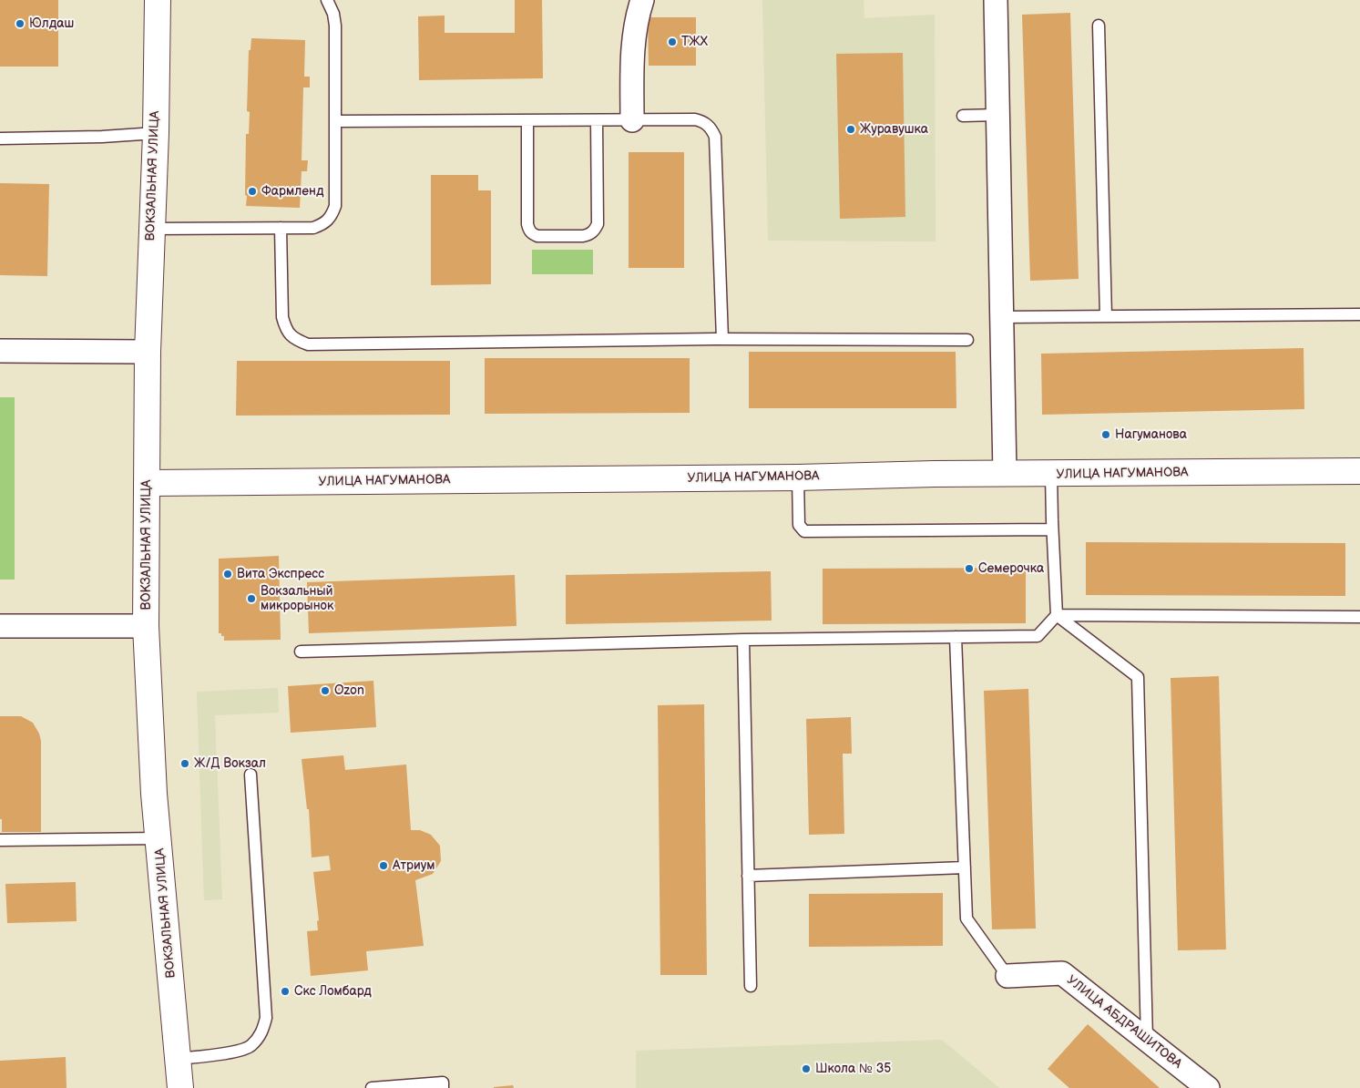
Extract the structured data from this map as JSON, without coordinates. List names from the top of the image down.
{
  "streets": {
    "street": ["ВОКЗАЛЬНАЯ УЛИЦА", "УЛИЦА НАГУМАНОВА", "УЛИЦА АБДРАШИТОВА"]
  },
  "crossings": [
    ["ВОКЗАЛЬНАЯ УЛИЦА", "УЛИЦА НАГУМАНОВА"]
  ],
  "places": [
    "Юлдаш",
    "ТЖХ",
    "Журавушка",
    "Фармленд",
    "Нагуманова",
    "Семерочка",
    "Вита Экспресс",
    "Вокзальный микрорынок",
    "Ozon",
    "Ж/Д Вокзал",
    "Атриум",
    "Скс Ломбард",
    "Школа № 35"
  ]
}
